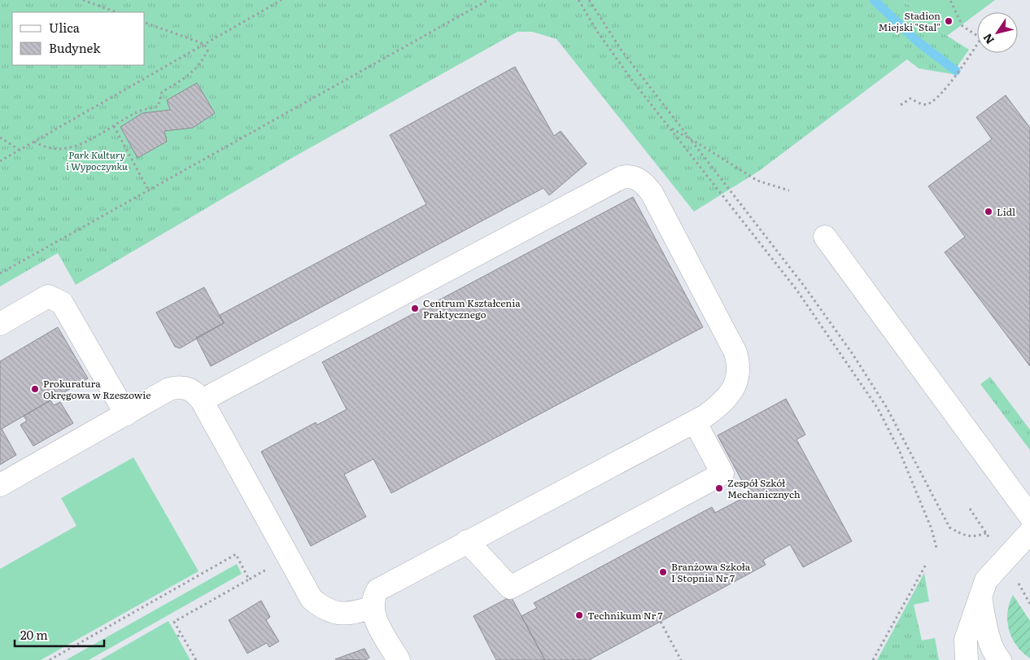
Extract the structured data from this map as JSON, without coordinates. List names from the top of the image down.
{
  "parks": ["Park Kultury i Wypoczynku"],
  "places": [
    "Stadion Miejski \"Stal\"",
    "Lidl",
    "Centrum Kształcenia Praktycznego",
    "Prokuratura Okręgowa w Rzeszowie",
    "Zespół Szkół Mechanicznych",
    "Branżowa Szkoła I Stopnia Nr 7",
    "Technikum Nr 7"
  ],
  "legend": ["Ulica", "Budynek"],
  "scale_bar": "20 m",
  "north": "bottom left"
}
